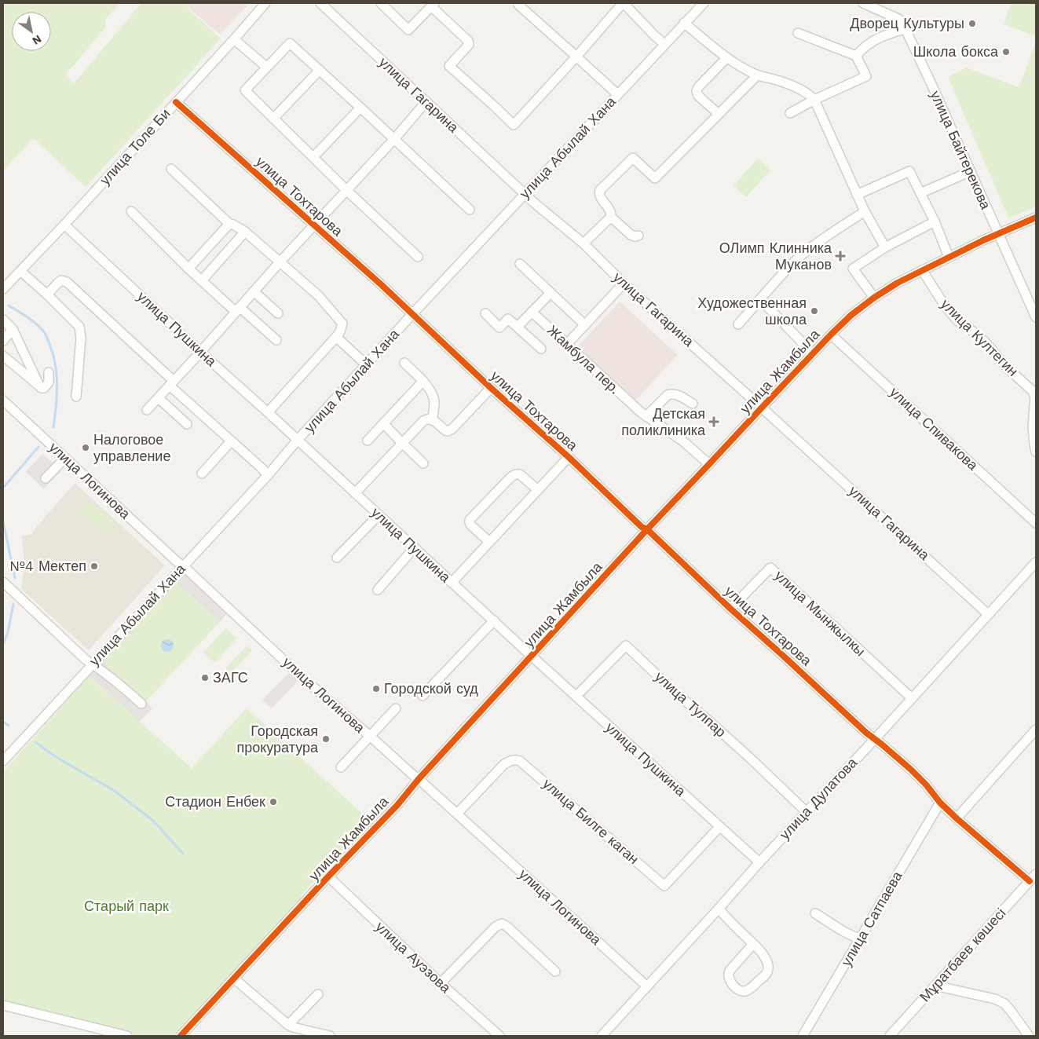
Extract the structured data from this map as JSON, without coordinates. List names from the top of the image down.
{
  "streets": {
    "street": [
      "улица Гагарина",
      "улица Толе Би",
      "улица Абылай Хана",
      "улица Байтерекова",
      "улица Тохтарова",
      "улица Пушкина",
      "улица Култегин",
      "Жамбула пер.",
      "улица Жамбыла",
      "улица Спивакова",
      "улица Логинова",
      "улица Мынжылкы",
      "улица Тулпар",
      "улица Дулатова",
      "улица Билге каган",
      "улица Сатпаева",
      "Мұратбаев көшесі",
      "улица Ауэзова"
    ]
  },
  "crossings": [
    ["улица Гагарина", "улица Абылай Хана"],
    ["улица Гагарина", "улица Жамбыла"],
    ["улица Гагарина", "улица Дулатова"],
    ["улица Толе Би", "улица Тохтарова"],
    ["улица Толе Би", "улица Пушкина"],
    ["улица Абылай Хана", "улица Тохтарова"],
    ["улица Абылай Хана", "улица Пушкина"],
    ["улица Абылай Хана", "улица Логинова"],
    ["улица Байтерекова", "улица Жамбыла"],
    ["улица Тохтарова", "улица Жамбыла"],
    ["улица Тохтарова", "улица Мынжылкы"],
    ["улица Тохтарова", "улица Дулатова"],
    ["улица Тохтарова", "улица Сатпаева"],
    ["улица Пушкина", "улица Жамбыла"],
    ["улица Пушкина", "улица Тулпар"],
    ["улица Пушкина", "улица Дулатова"],
    ["улица Пушкина", "улица Билге каган"],
    ["улица Култегин", "улица Жамбыла"],
    ["Жамбула пер.", "улица Жамбыла"],
    ["улица Жамбыла", "улица Спивакова"],
    ["улица Жамбыла", "улица Логинова"],
    ["улица Жамбыла", "улица Ауэзова"],
    ["улица Логинова", "улица Дулатова"],
    ["улица Логинова", "улица Билге каган"],
    ["улица Мынжылкы", "улица Дулатова"],
    ["улица Тулпар", "улица Дулатова"]
  ],
  "parks": ["Старый парк"],
  "places": {
    "other": [
      "Дворец Культуры",
      "Школа бокса",
      "Художественная школа",
      "Налоговое управление",
      "№4 Мектеп",
      "ЗАГС",
      "Городской суд",
      "Городская прокуратура",
      "Стадион Енбек"
    ],
    "health": ["ОЛимп Клинника Муканов", "Детская поликлиника"]
  },
  "north": "bottom right"
}
